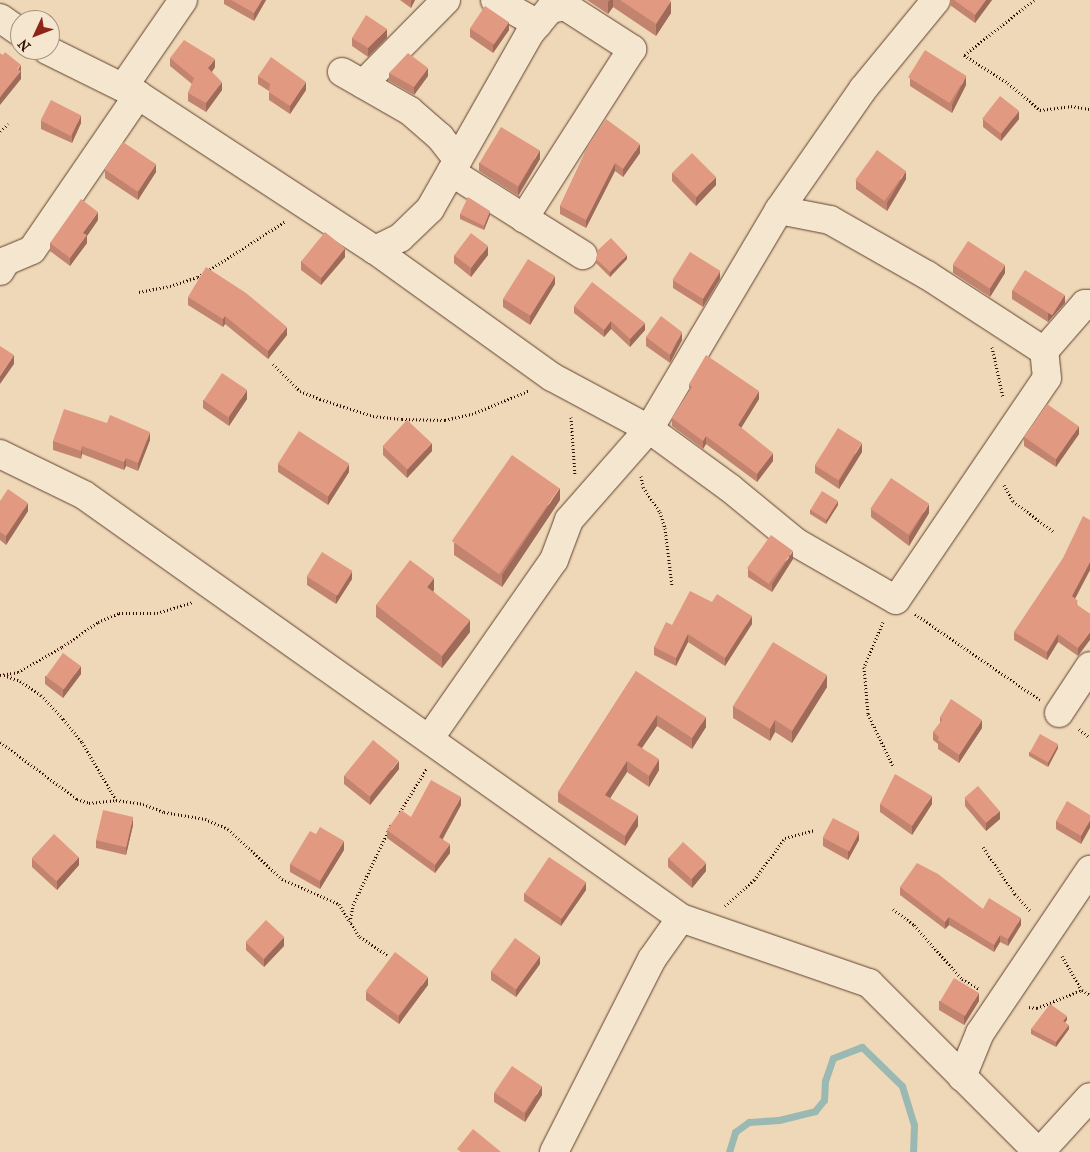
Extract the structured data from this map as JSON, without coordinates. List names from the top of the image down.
{
  "north": "bottom left"
}
